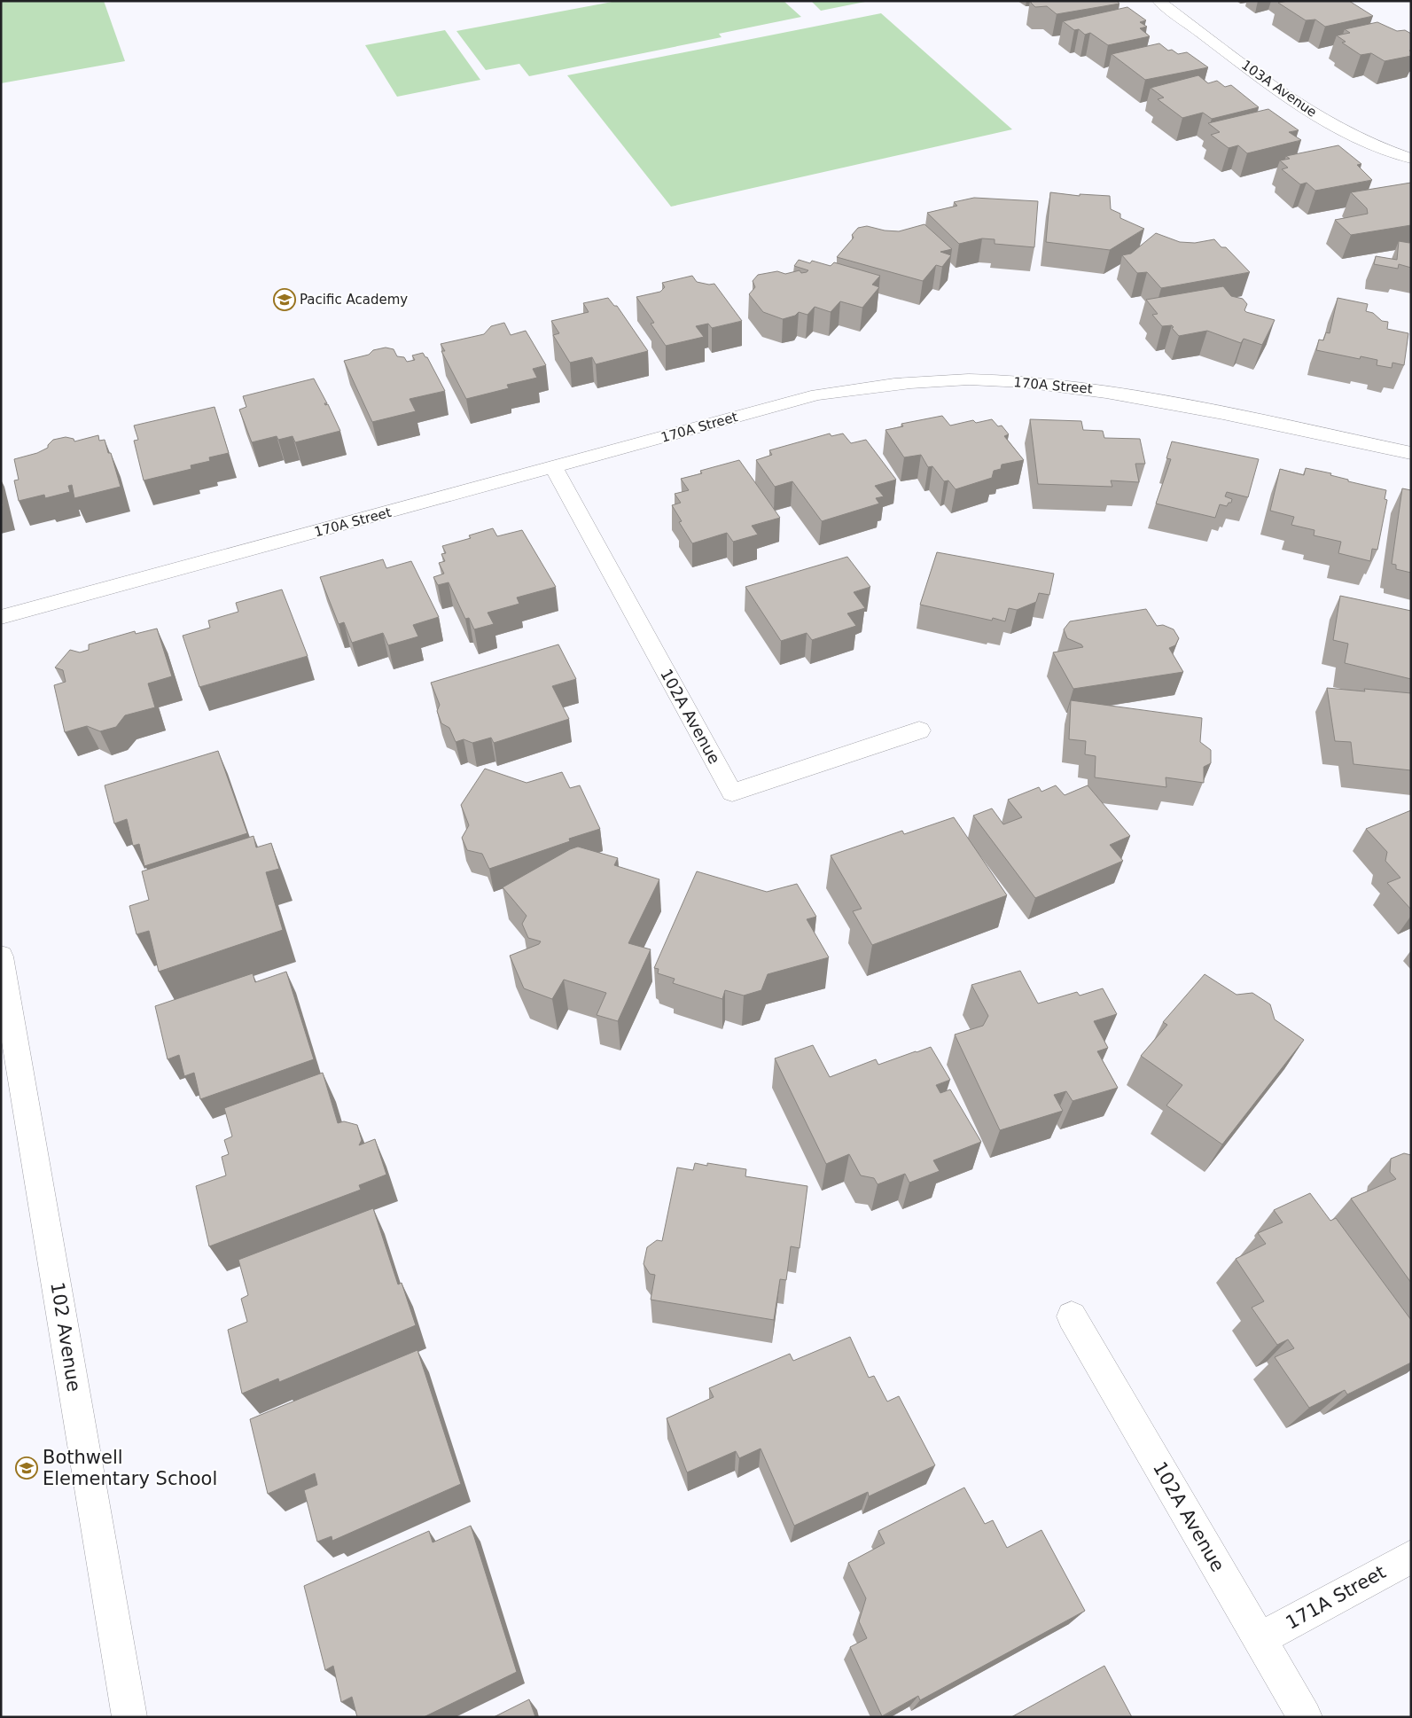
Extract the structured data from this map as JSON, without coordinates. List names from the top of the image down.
{
  "streets": {
    "street": [
      "103A Avenue",
      "170A Street",
      "102A Avenue",
      "102 Avenue",
      "171A Street"
    ]
  },
  "crossings": [
    ["170A Street", "102A Avenue"],
    ["102A Avenue", "171A Street"]
  ],
  "places": {
    "school or university": ["Pacific Academy", "Bothwell Elementary School"]
  }
}
